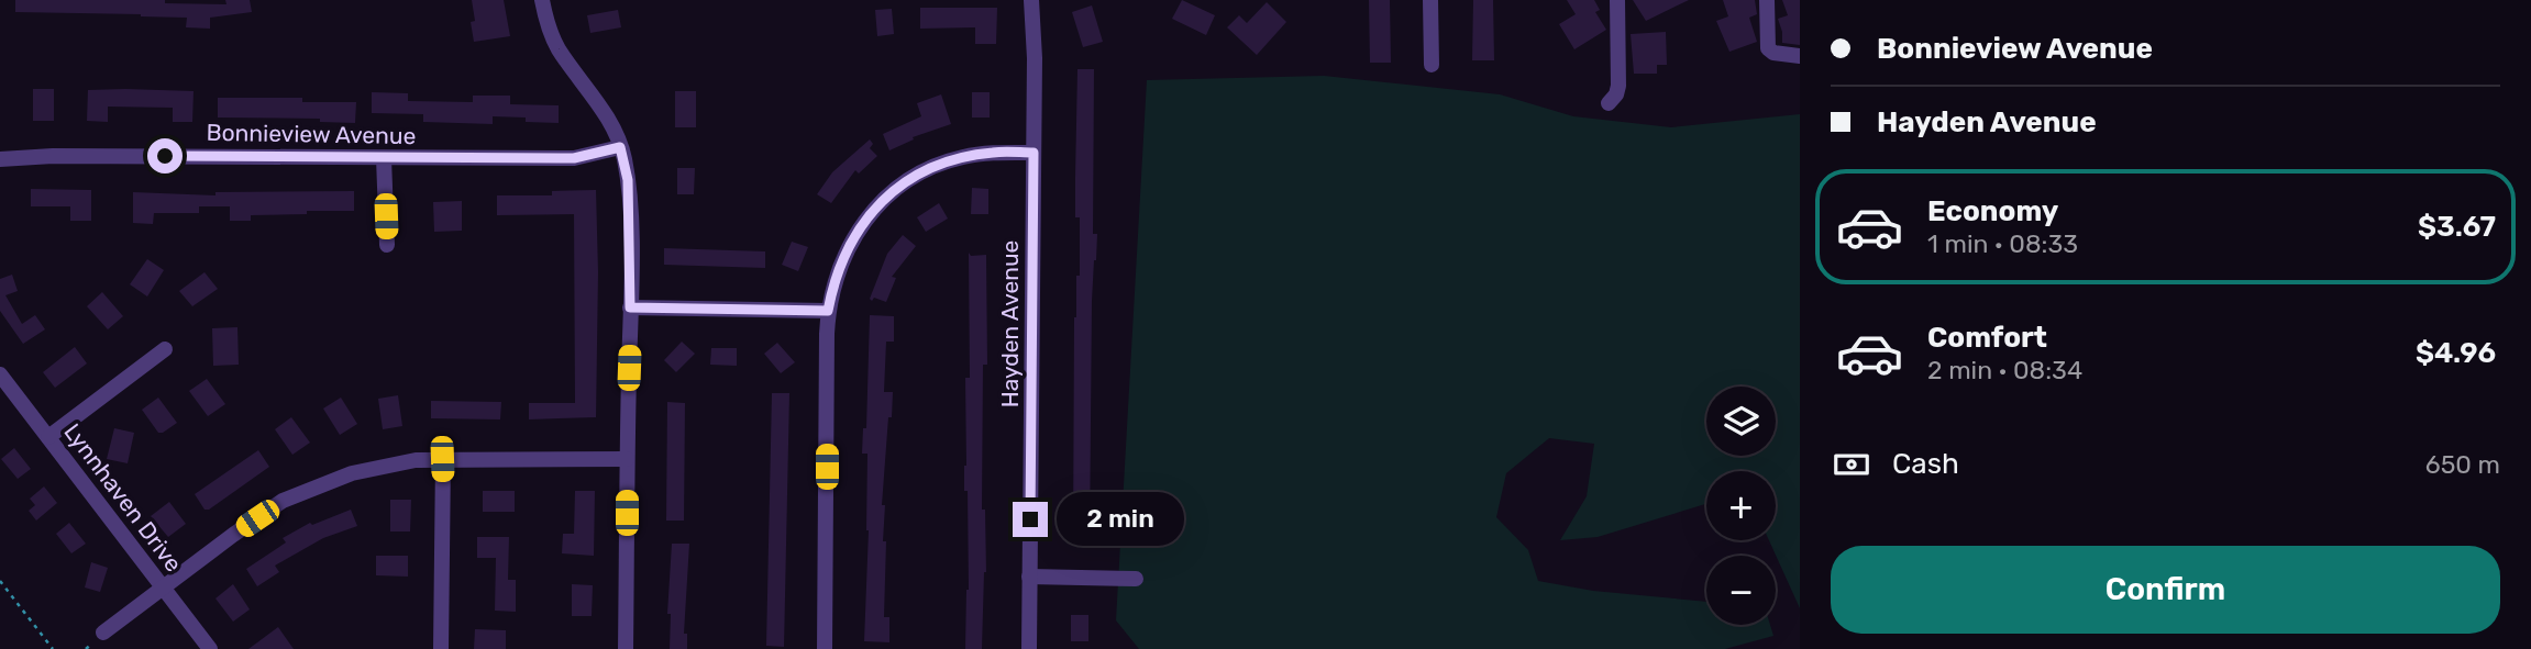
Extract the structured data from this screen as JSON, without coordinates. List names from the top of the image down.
{
  "streets": {
    "street": ["Bonnieview Avenue", "Hayden Avenue", "Lynnhaven Drive"]
  },
  "page": {
    "banner": ["Bonnieview Avenue", "Hayden Avenue"],
    "list": [
      {
        "name": "Economy",
        "note": "1 min · 08:33",
        "value": "$3.67"
      },
      {
        "name": "Comfort",
        "note": "2 min · 08:34",
        "value": "$4.96"
      }
    ],
    "map_buttons": ["+", "−"],
    "pay": ["Cash", "650 m"],
    "bubble": "2 min",
    "buttons": "Confirm"
  }
}
